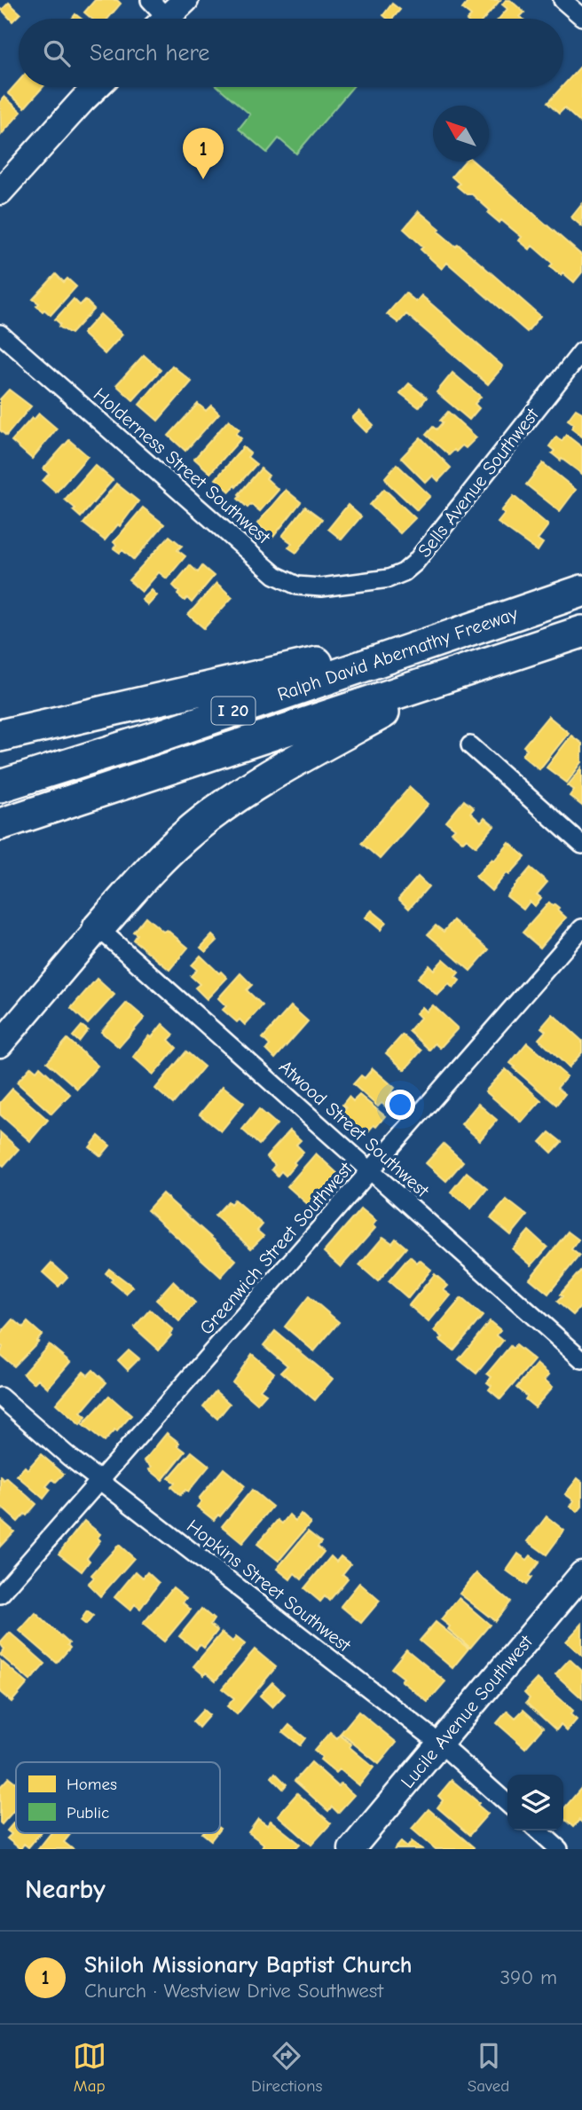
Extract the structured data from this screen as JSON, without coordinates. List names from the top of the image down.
{
  "streets": {
    "highway": ["Ralph David Abernathy Freeway", "I 20"],
    "street": [
      "Holderness Street Southwest",
      "Sells Avenue Southwest",
      "Atwood Street Southwest",
      "Greenwich Street Southwest",
      "Hopkins Street Southwest",
      "Lucile Avenue Southwest"
    ]
  },
  "crossings": [
    ["Holderness Street Southwest", "Sells Avenue Southwest"],
    ["Atwood Street Southwest", "Greenwich Street Southwest"],
    ["Greenwich Street Southwest", "Hopkins Street Southwest"],
    ["Hopkins Street Southwest", "Lucile Avenue Southwest"]
  ],
  "legend": ["Homes", "Public"],
  "north": "top left",
  "page": {
    "search": "Search here",
    "pins": "1",
    "heading": "Nearby",
    "list": [
      {
        "mark": "1",
        "name": "Shiloh Missionary Baptist Church",
        "note": "Church · Westview Drive Southwest",
        "value": "390 m"
      }
    ],
    "nav": ["Map", "Directions", "Saved"]
  }
}
